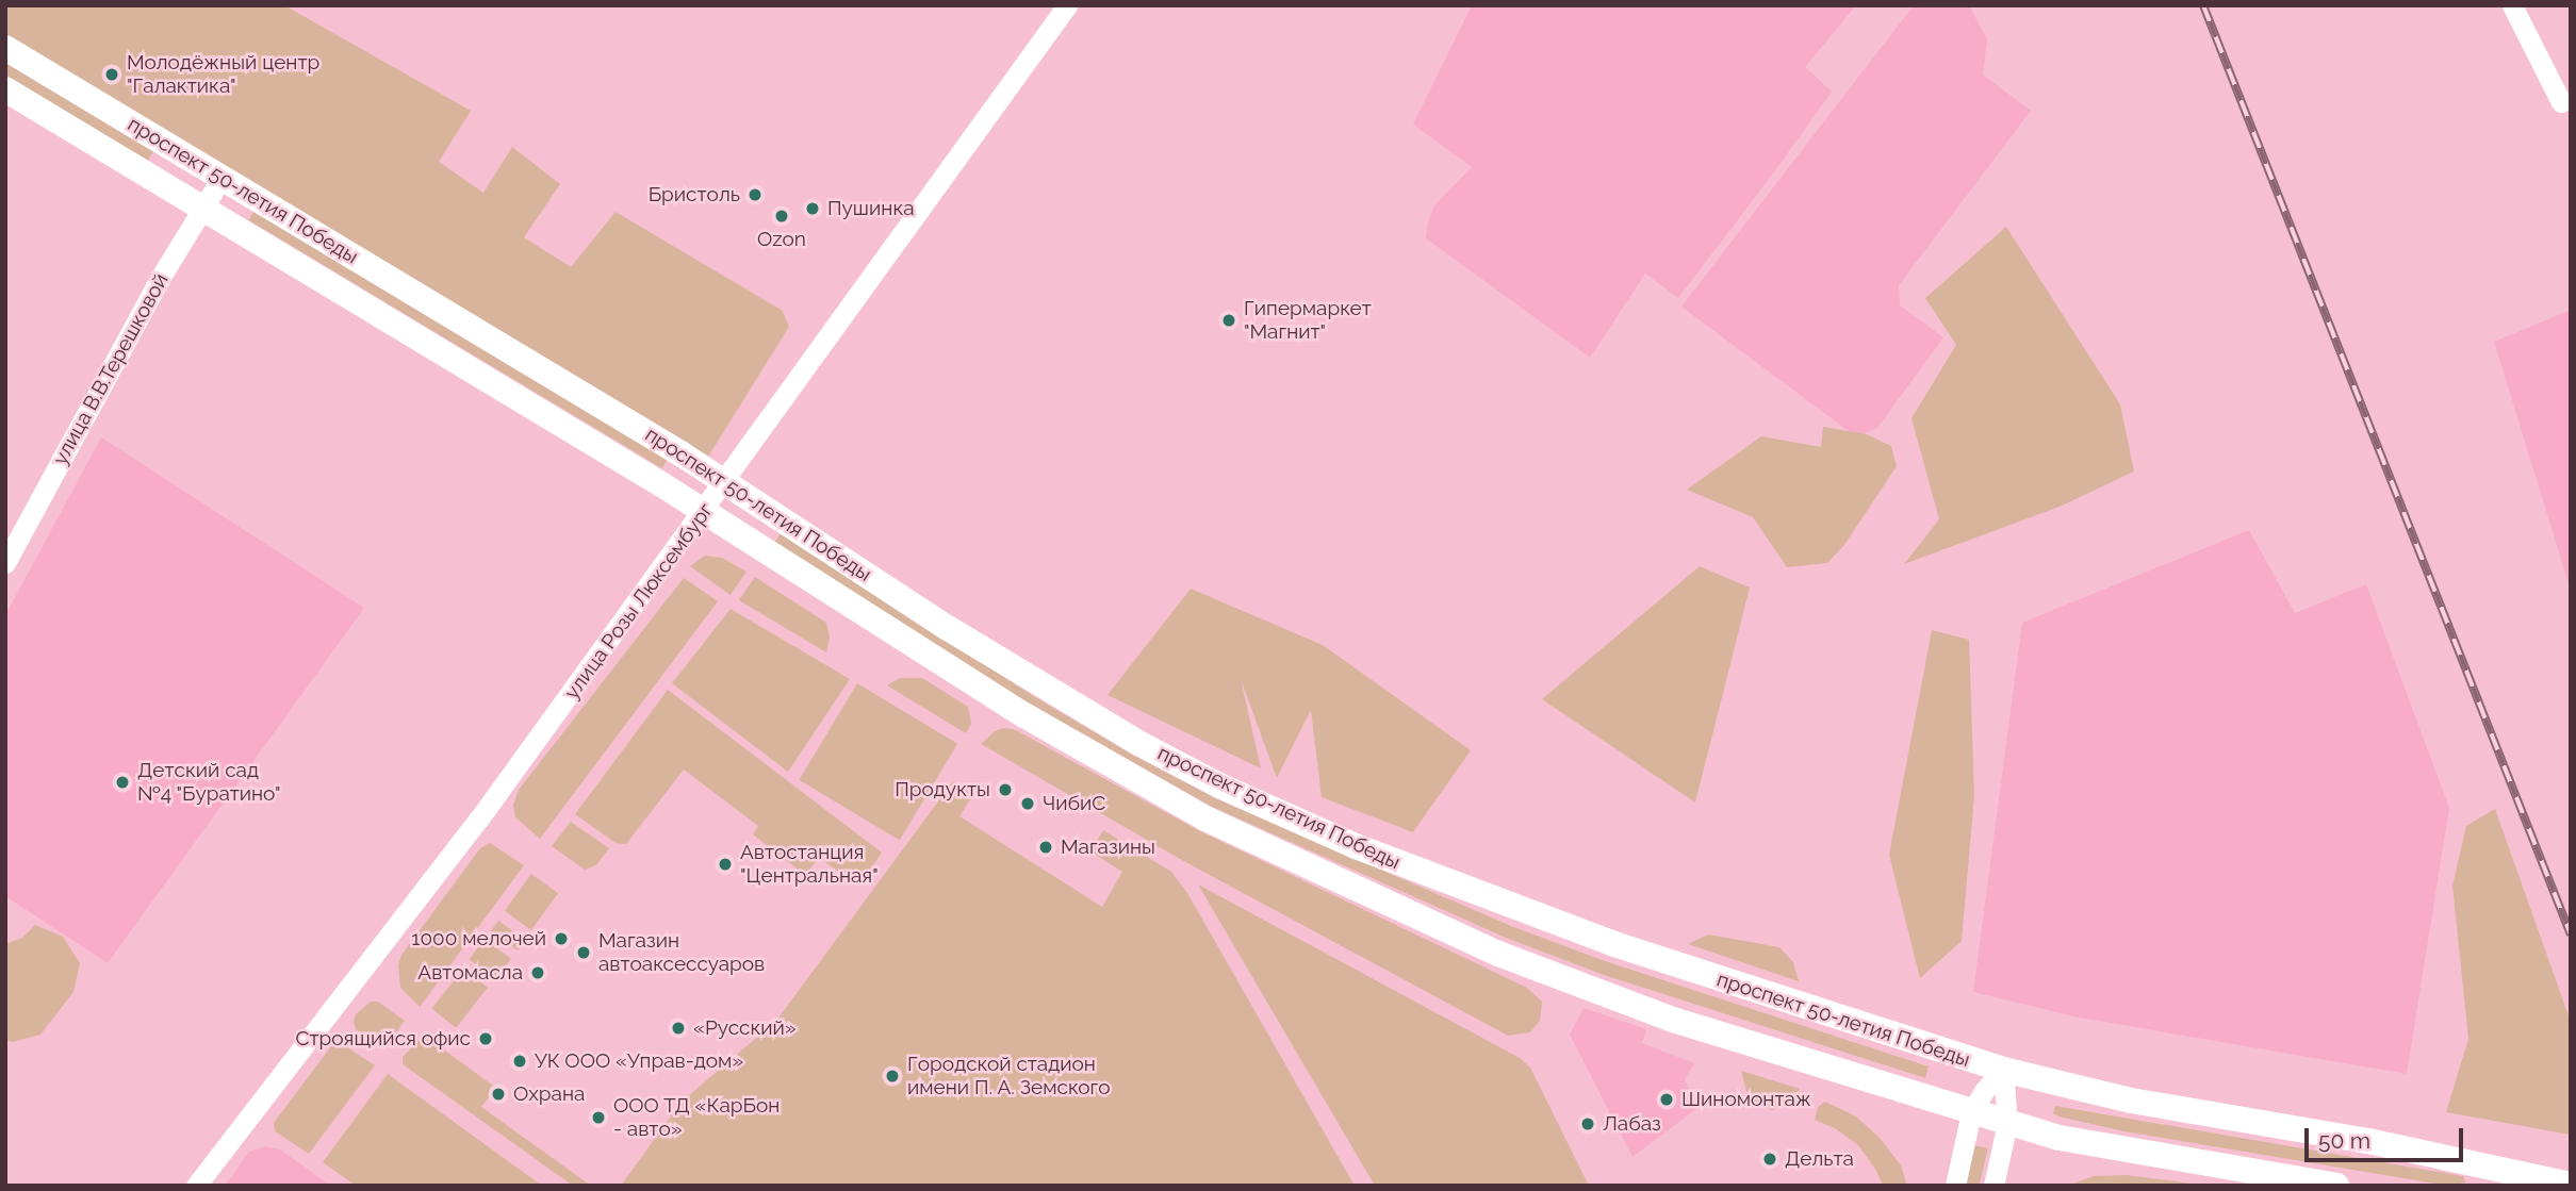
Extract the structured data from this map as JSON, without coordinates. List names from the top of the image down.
{
  "streets": {
    "main road": ["проспект 50-летия Победы"],
    "street": ["улица В.В.Терешковой", "улица Розы Люксембург"]
  },
  "crossings": [
    ["проспект 50-летия Победы", "улица В.В.Терешковой"],
    ["проспект 50-летия Победы", "улица Розы Люксембург"]
  ],
  "places": [
    "Молодёжный центр \"Галактика\"",
    "Бристоль",
    "Пушинка",
    "Ozon",
    "Гипермаркет \"Магнит\"",
    "Детский сад №4 \"Буратино\"",
    "Продукты",
    "ЧибиС",
    "Магазины",
    "Автостанция \"Центральная\"",
    "1000 мелочей",
    "Магазин автоаксессуаров",
    "Автомасла",
    "«Русский»",
    "Строящийся офис",
    "УК ООО «Управ-дом»",
    "Городской стадион имени П. А. Земского",
    "Охрана",
    "Шиномонтаж",
    "ООО ТД «КарБон - авто»",
    "Лабаз",
    "Дельта"
  ],
  "scale_bar": "50 m"
}
